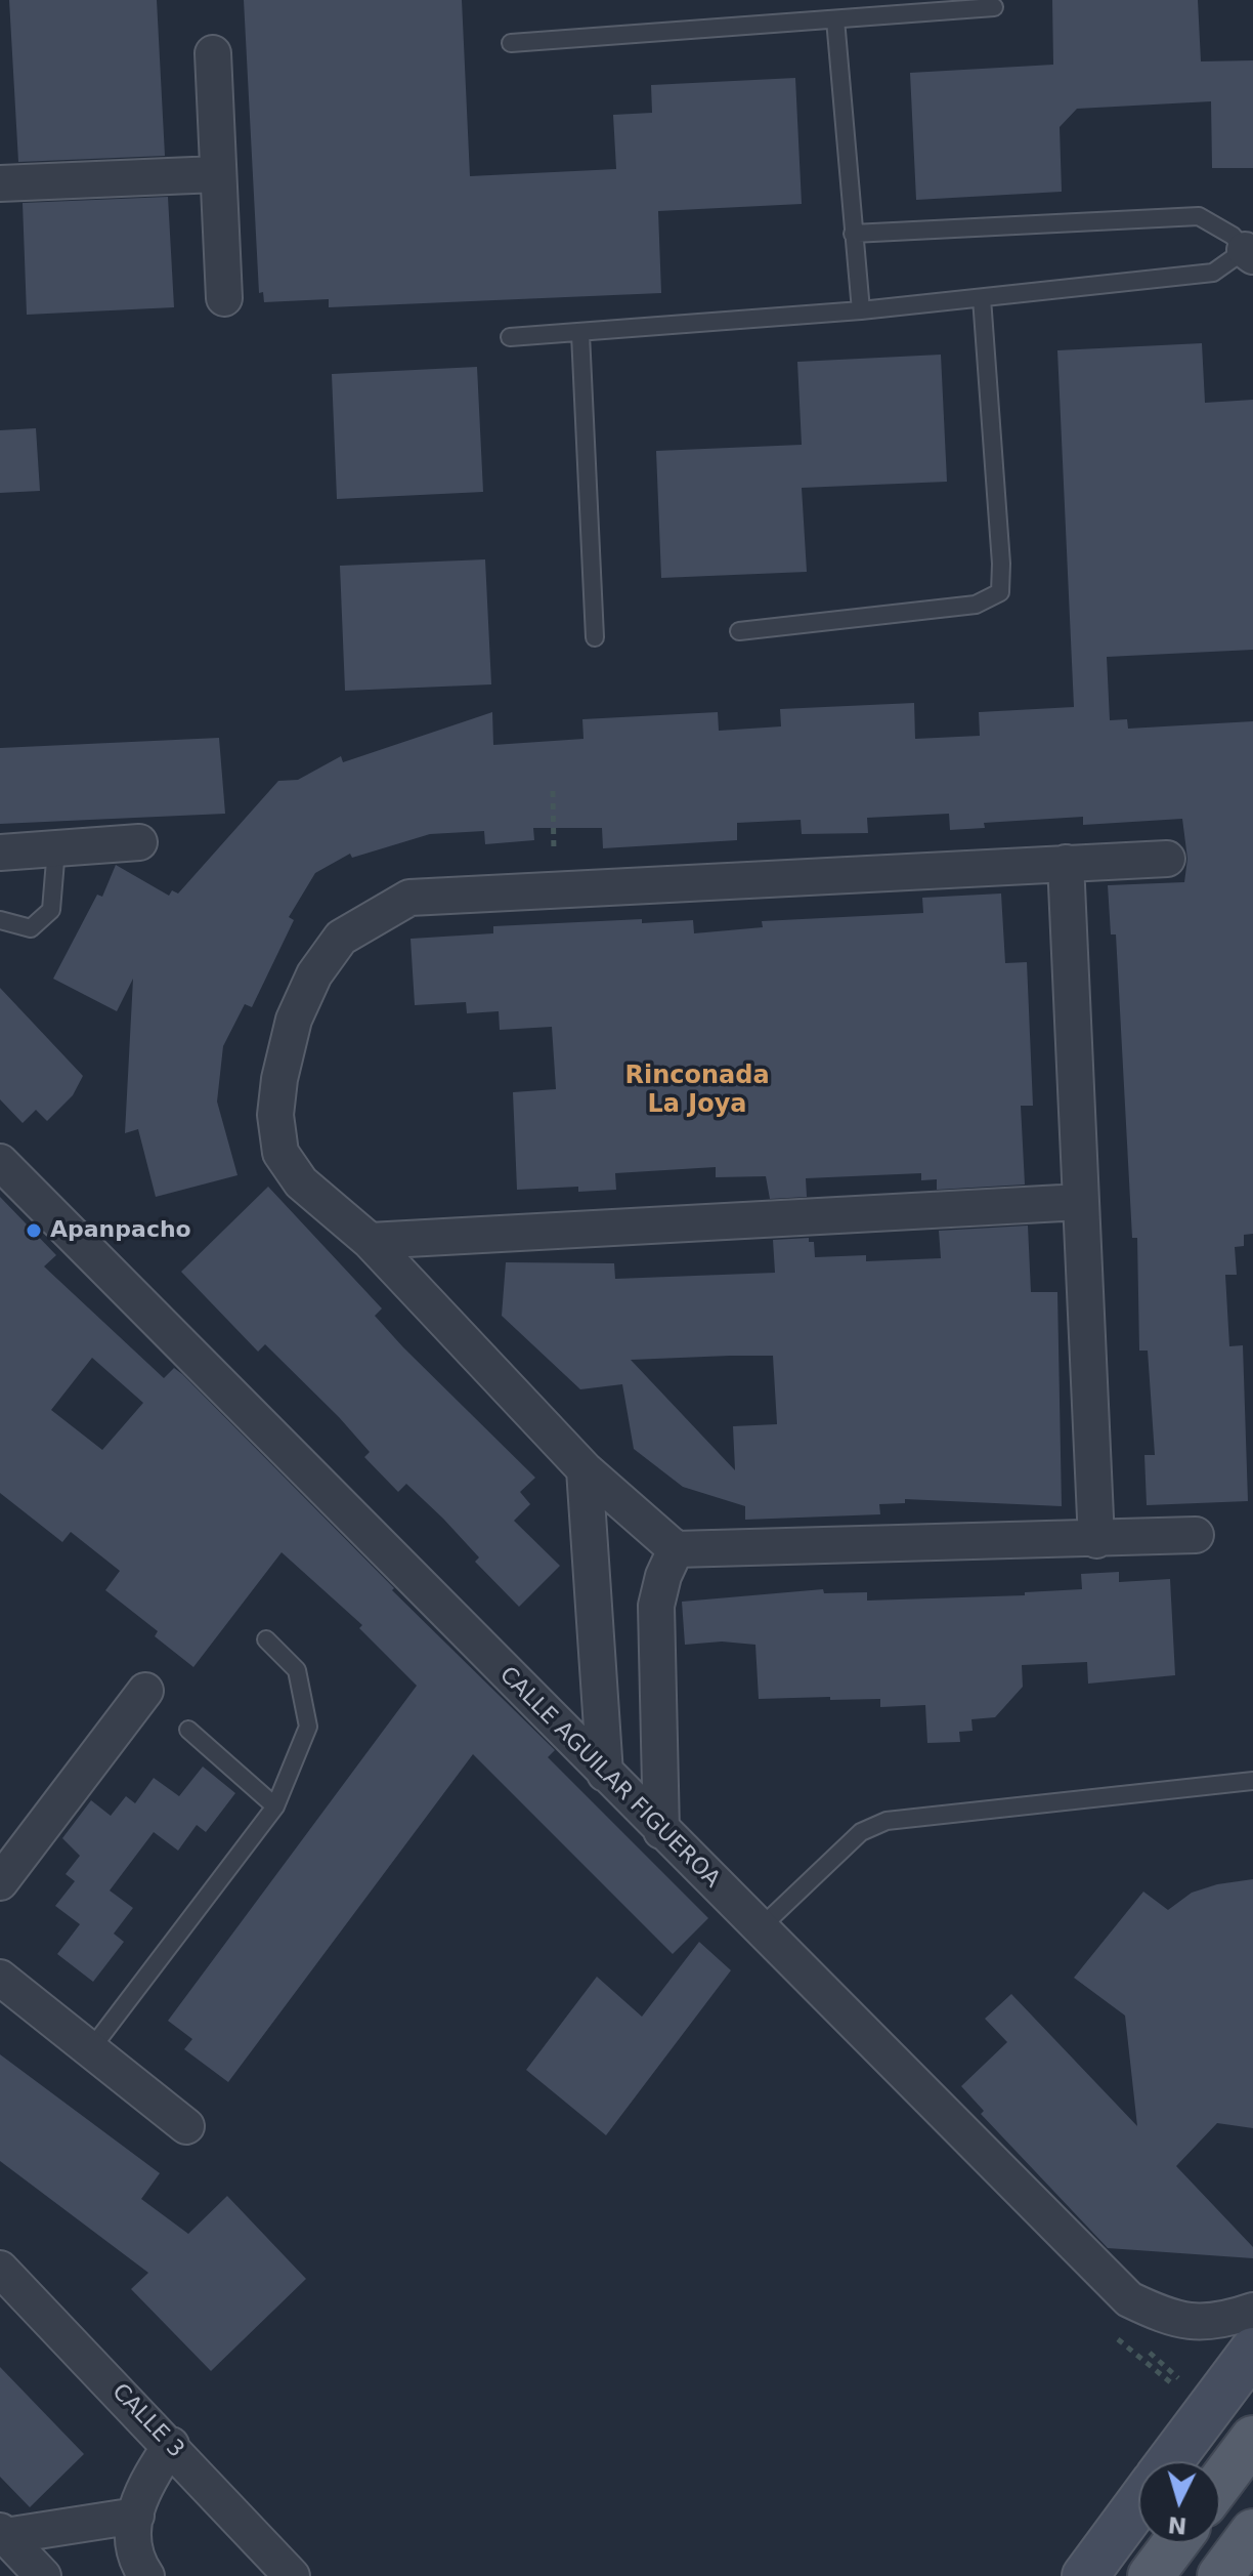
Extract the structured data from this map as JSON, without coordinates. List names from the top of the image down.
{
  "streets": {
    "street": ["CALLE AGUILAR FIGUEROA", "CALLE 3"]
  },
  "districts": ["Rinconada La Joya"],
  "places": ["Apanpacho"],
  "north": "bottom"
}
